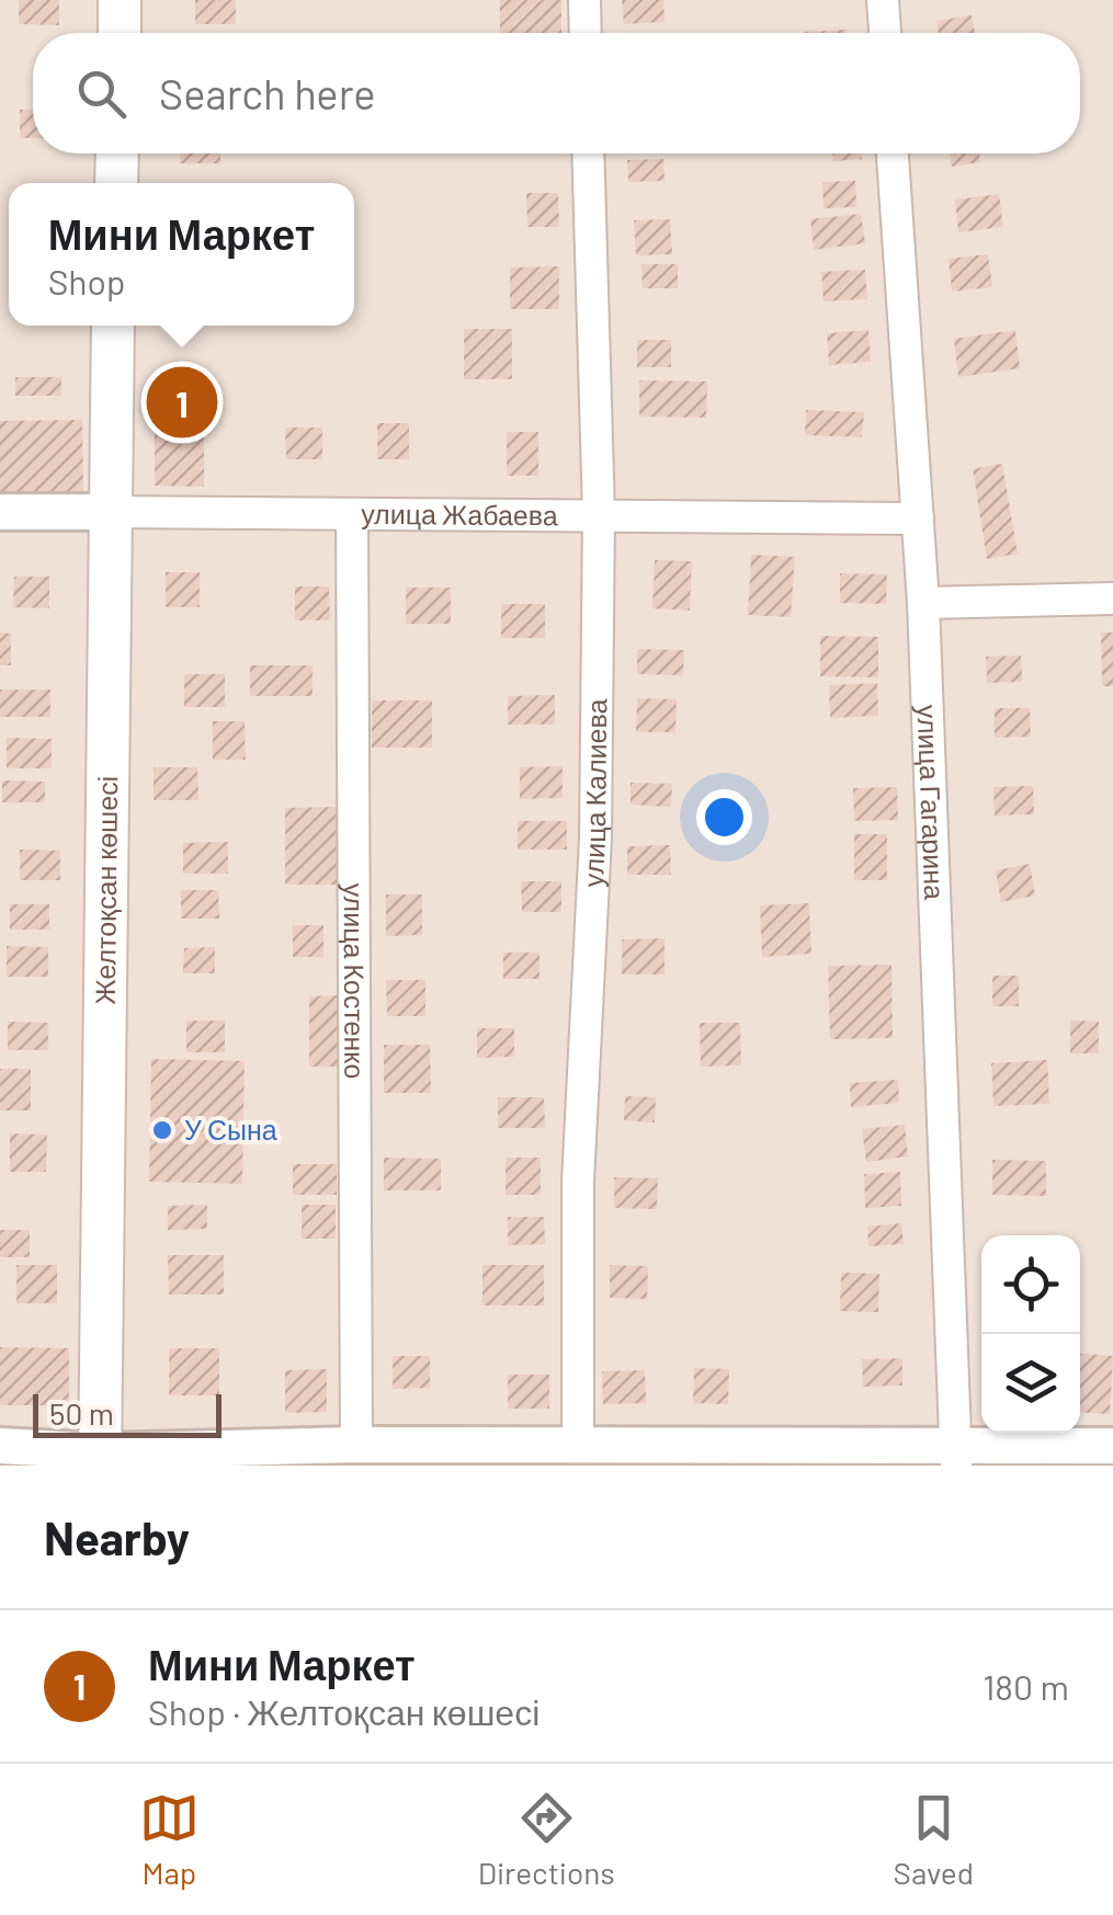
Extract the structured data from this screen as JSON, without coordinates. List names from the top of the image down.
{
  "streets": {
    "main road": ["Желтоқсан көшесі"],
    "street": [
      "улица Жабаева",
      "улица Калиева",
      "улица Гагарина",
      "улица Костенко"
    ]
  },
  "crossings": [
    ["улица Жабаева", "улица Калиева"],
    ["улица Жабаева", "улица Гагарина"],
    ["улица Жабаева", "Желтоқсан көшесі"],
    ["улица Жабаева", "улица Костенко"]
  ],
  "places": ["У Сына"],
  "scale_bar": "50 m",
  "page": {
    "search": "Search here",
    "popup": ["Мини Маркет", "Shop"],
    "pins": "1",
    "scale": "50 m",
    "heading": "Nearby",
    "list": [
      {
        "mark": "1",
        "name": "Мини Маркет",
        "note": "Shop · Желтоқсан көшесі",
        "value": "180 m"
      }
    ],
    "nav": ["Map", "Directions", "Saved"]
  }
}
